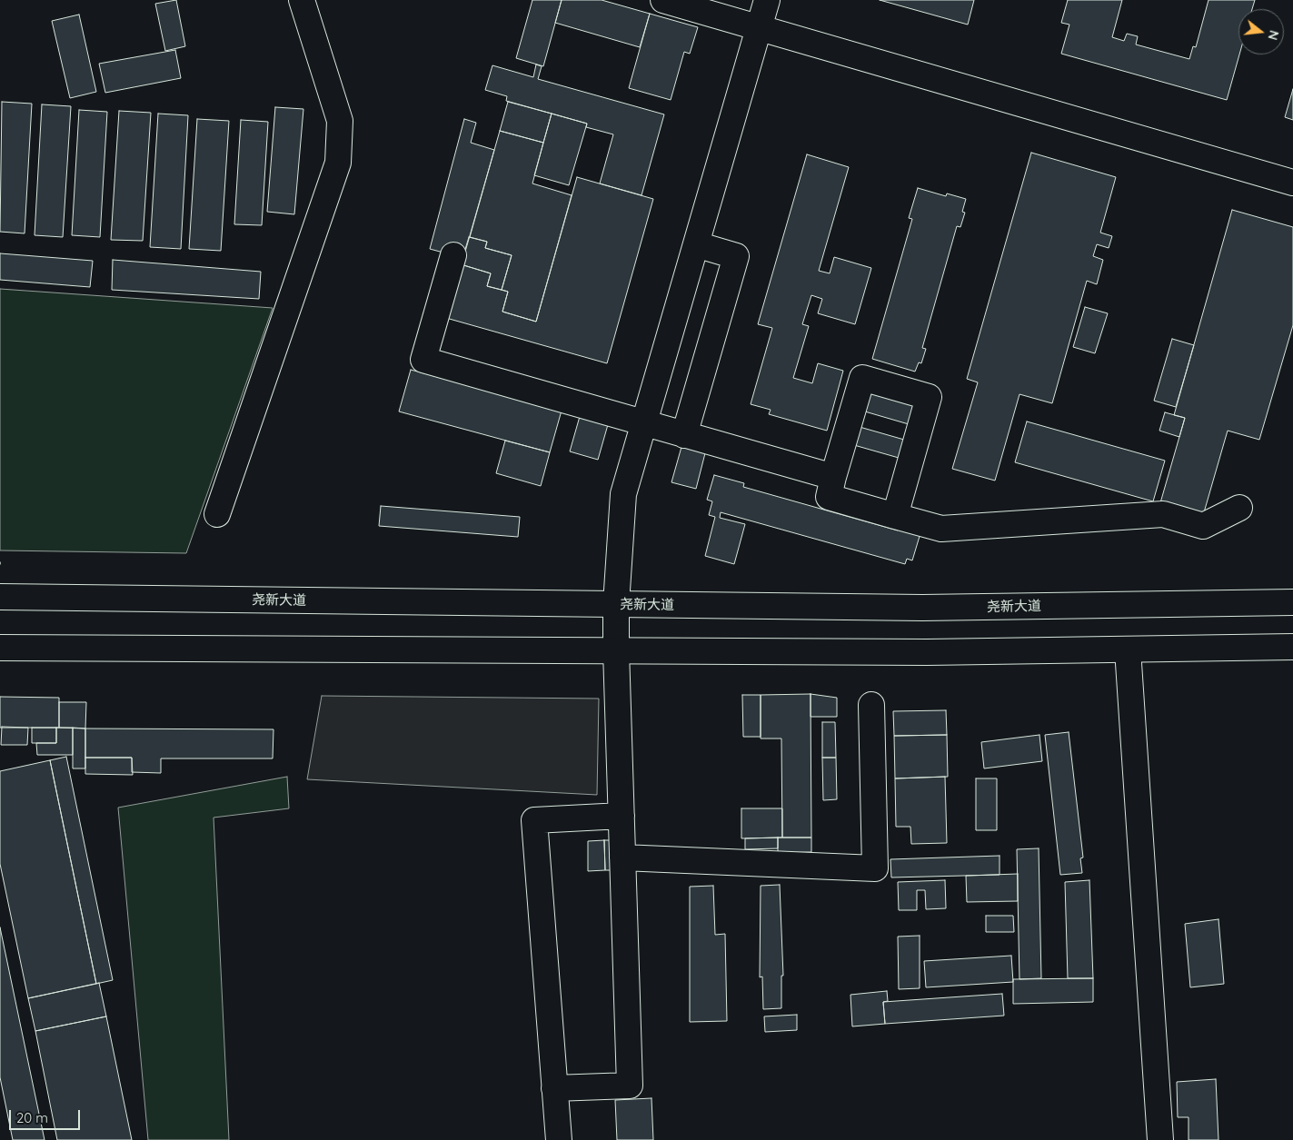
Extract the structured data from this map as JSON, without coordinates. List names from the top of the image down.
{
  "streets": {
    "main road": ["尧新大道"]
  },
  "scale_bar": "20 m",
  "north": "right"
}
